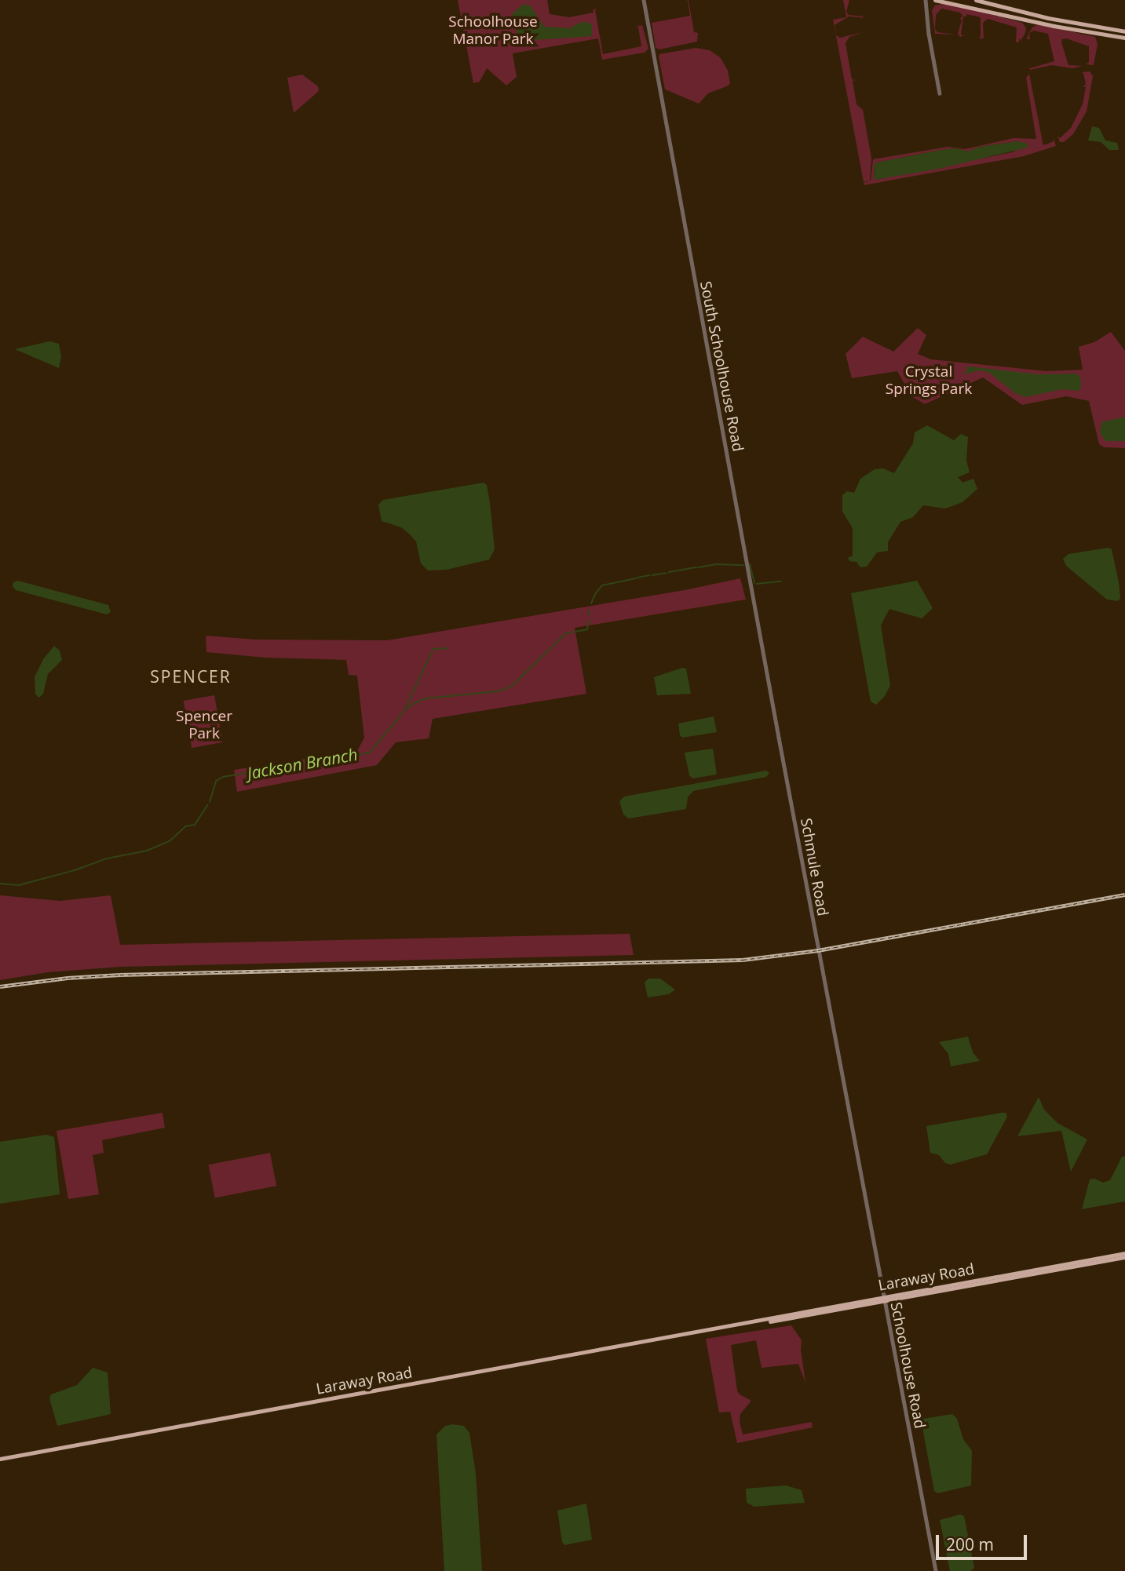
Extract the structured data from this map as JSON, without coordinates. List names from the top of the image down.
{
  "streets": {
    "main road": ["Laraway Road"],
    "street": ["South Schoolhouse Road", "Schmule Road", "Schoolhouse Road"]
  },
  "crossings": [
    ["South Schoolhouse Road", "Schmule Road"],
    ["Schmule Road", "Schoolhouse Road"],
    ["Laraway Road", "Schoolhouse Road"]
  ],
  "districts": ["SPENCER"],
  "water": ["Jackson Branch"],
  "parks": ["Schoolhouse Manor Park", "Crystal Springs Park", "Spencer Park"],
  "scale_bar": "200 m"
}
